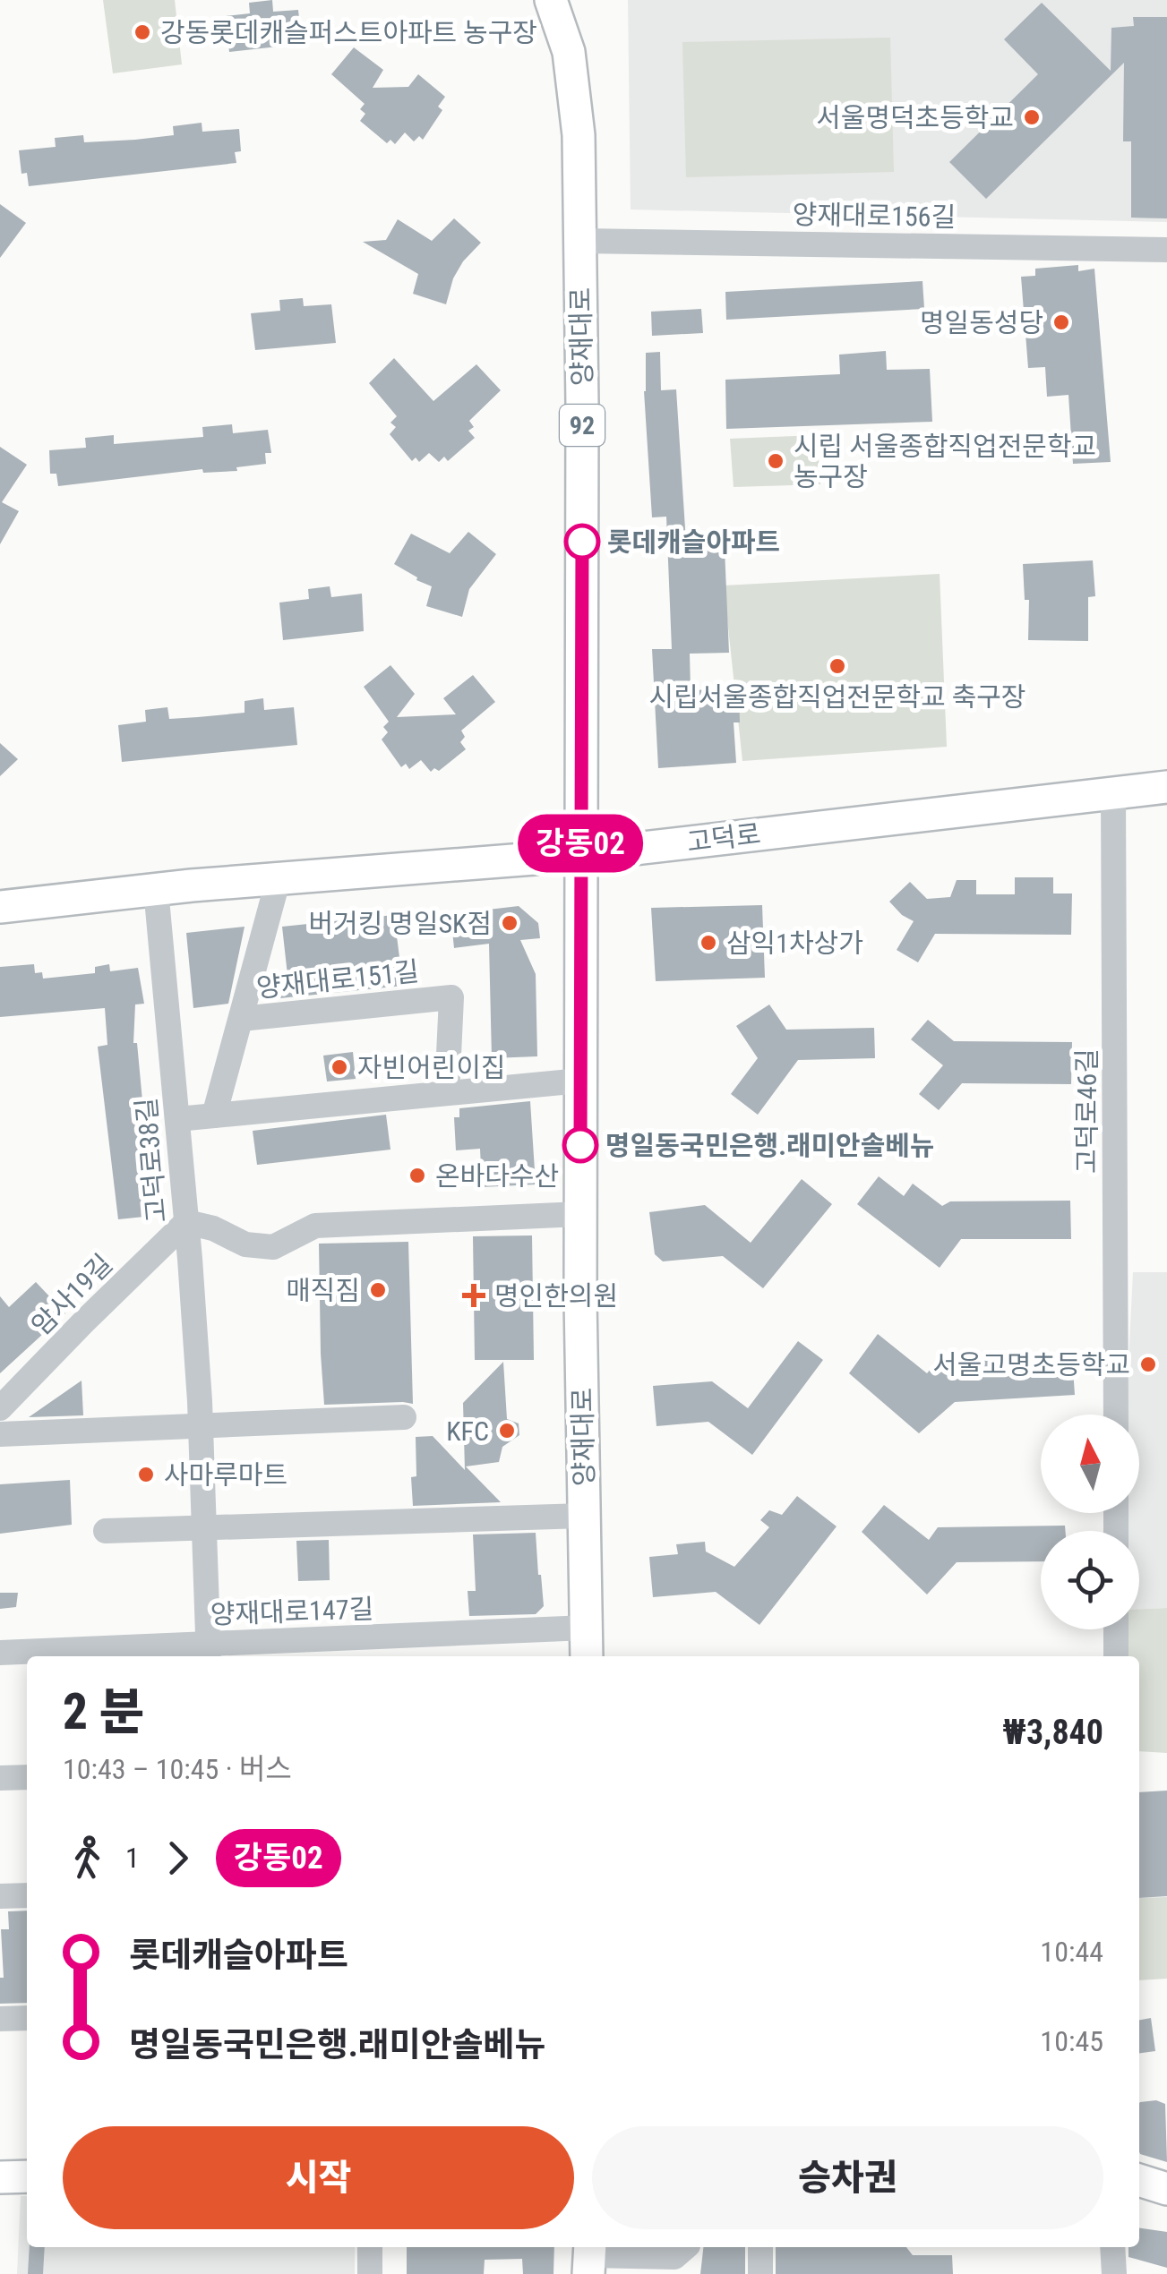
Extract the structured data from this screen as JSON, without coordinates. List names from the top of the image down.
{
  "streets": {
    "main road": ["양재대로", "92", "고덕로"],
    "street": [
      "양재대로156길",
      "양재대로151길",
      "고덕로46길",
      "고덕로38길",
      "암사19길",
      "양재대로147길"
    ]
  },
  "crossings": [
    ["양재대로156길", "양재대로"],
    ["양재대로", "고덕로"],
    ["양재대로", "양재대로147길"],
    ["고덕로", "고덕로46길"],
    ["고덕로", "고덕로38길"],
    ["고덕로38길", "암사19길"],
    ["고덕로38길", "양재대로147길"]
  ],
  "places": {
    "other": [
      "강동롯데캐슬퍼스트아파트 농구장",
      "서울명덕초등학교",
      "명일동성당",
      "시립 서울종합직업전문학교 농구장",
      "롯데캐슬아파트",
      "시립서울종합직업전문학교 축구장",
      "버거킹 명일SK점",
      "삼익1차상가",
      "자빈어린이집",
      "명일동국민은행.래미안솔베뉴",
      "온바다수산",
      "매직짐",
      "서울고명초등학교",
      "KFC",
      "사마루마트"
    ],
    "health": ["명인한의원"]
  },
  "lines": ["bus line 강동02"],
  "north": "top",
  "page": {
    "on_map": "강동02",
    "heading": ["2 분", "10:43 – 10:45 · 버스", "₩3,840"],
    "legs": ["1", "강동02"],
    "list": [
      {
        "name": "롯데캐슬아파트",
        "value": "10:44"
      },
      {
        "name": "명일동국민은행.래미안솔베뉴",
        "value": "10:45"
      }
    ],
    "buttons": ["시작", "승차권"]
  }
}
